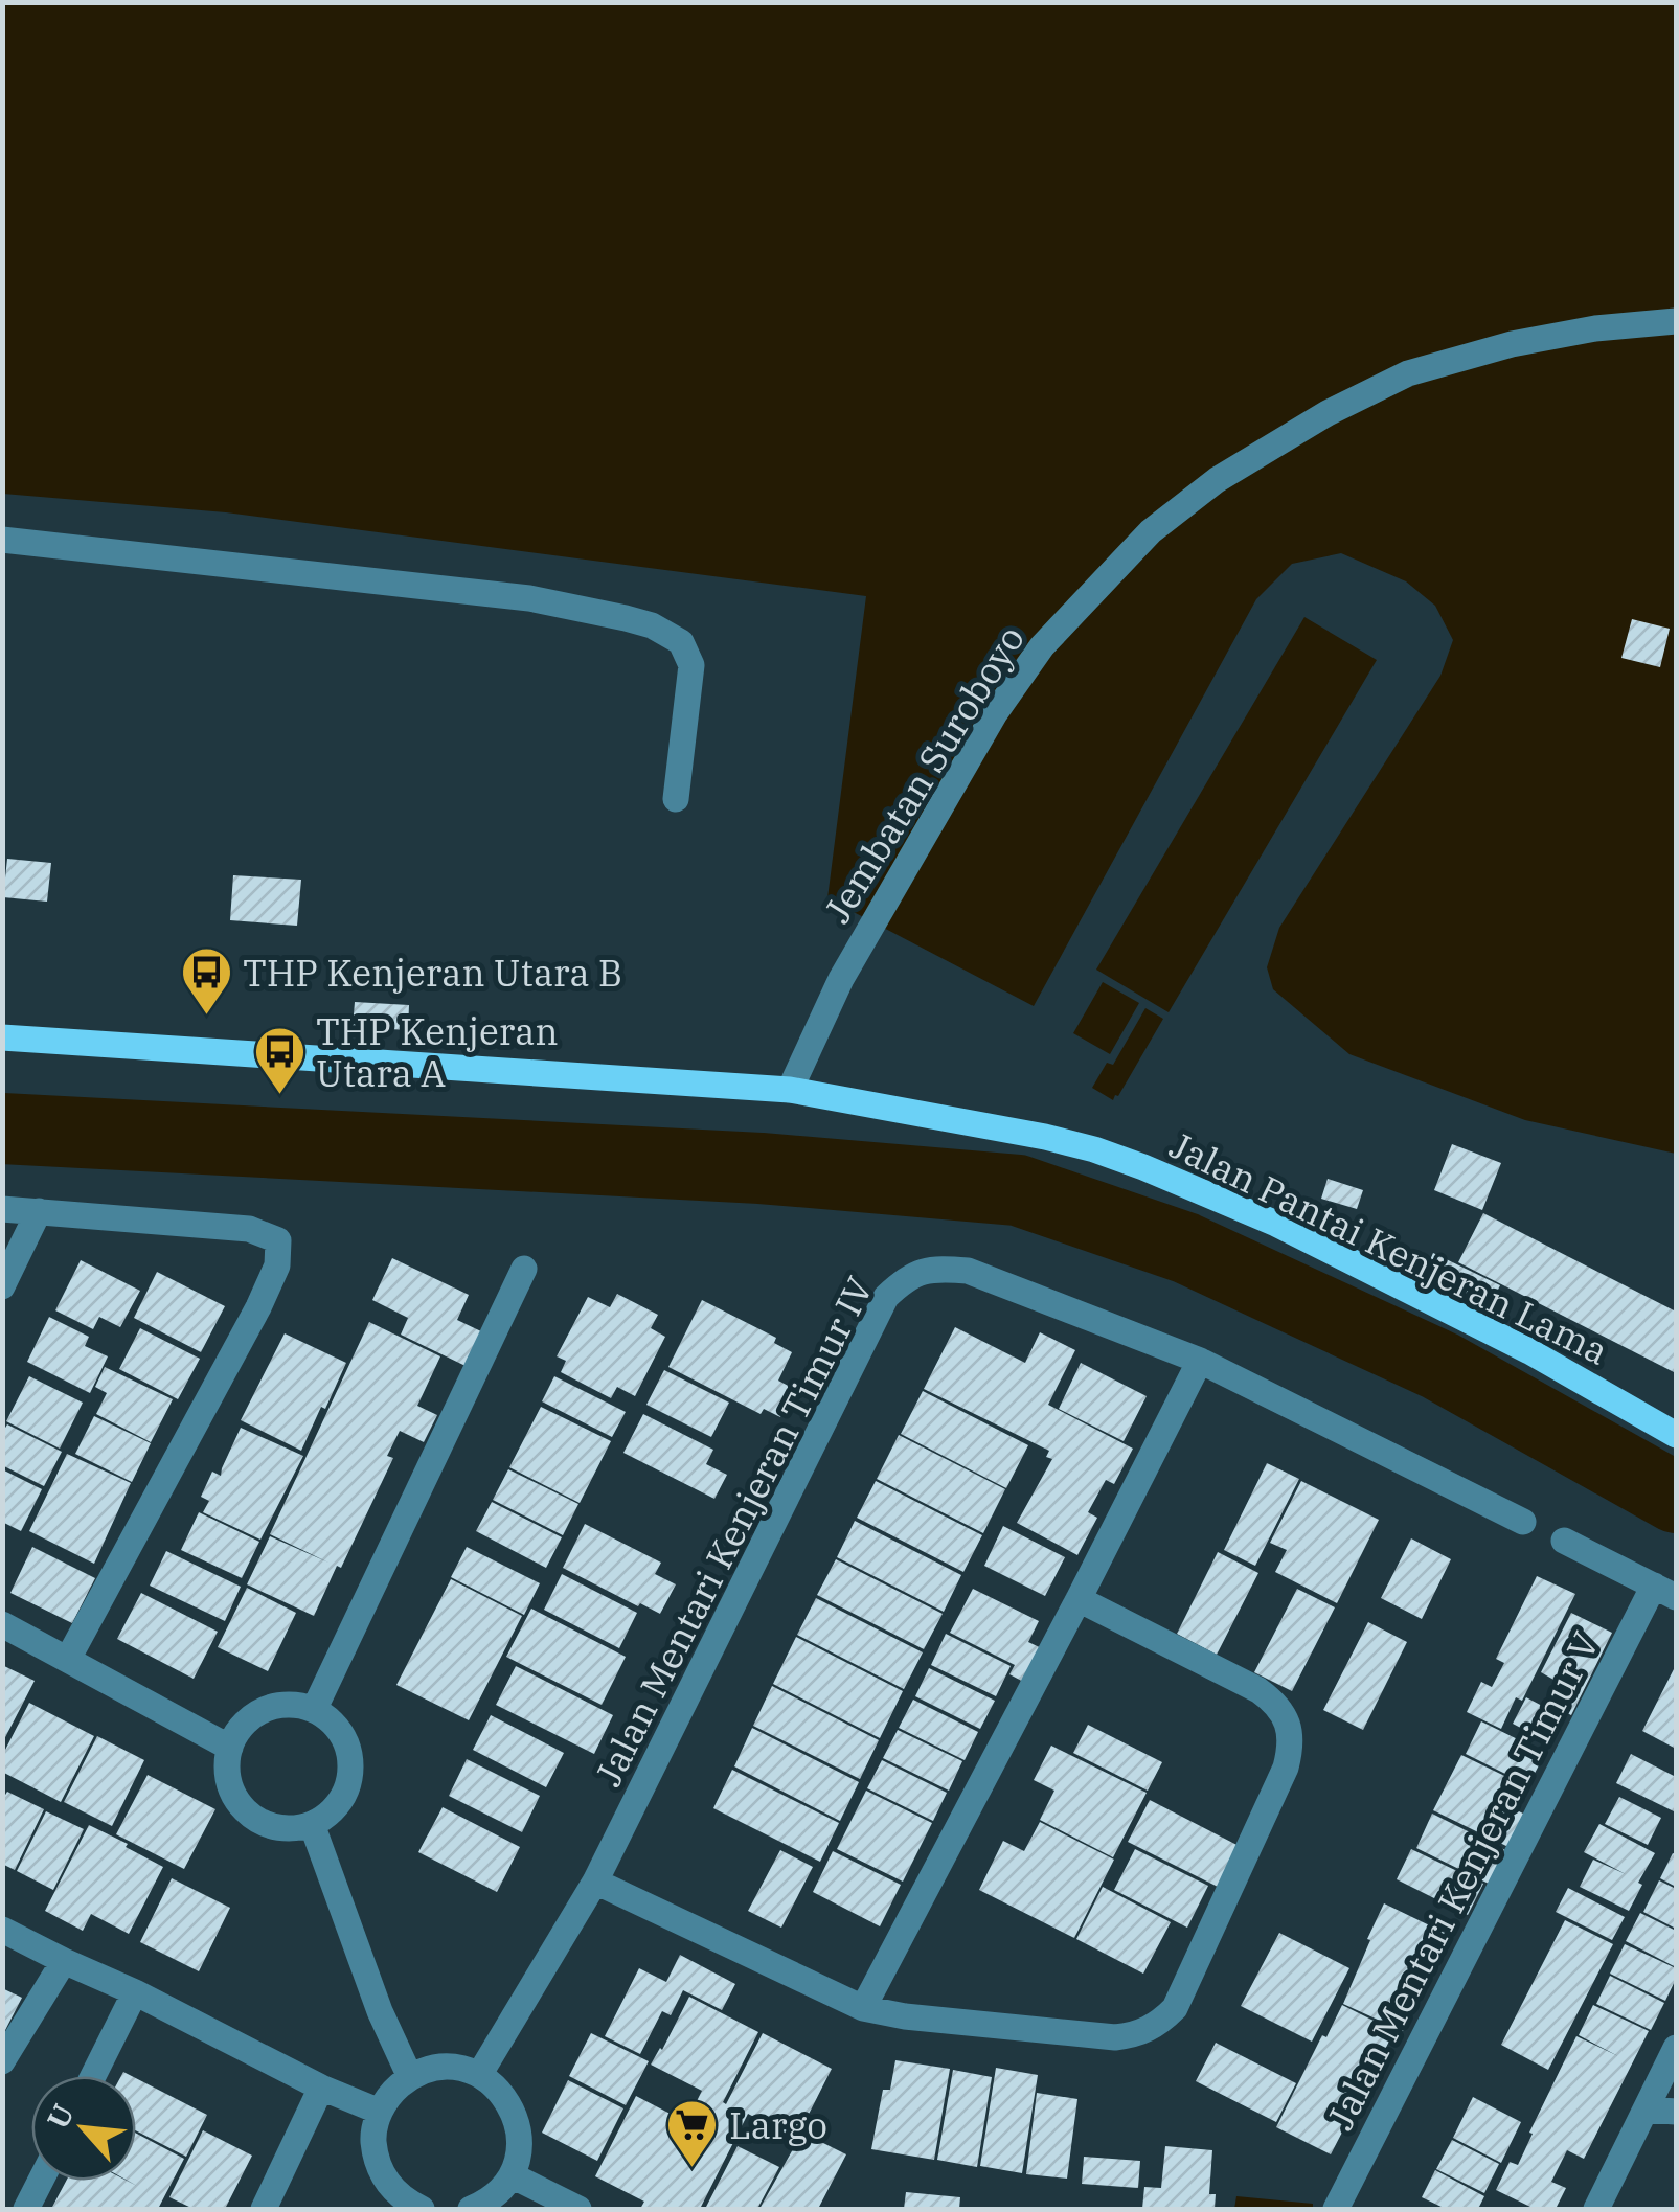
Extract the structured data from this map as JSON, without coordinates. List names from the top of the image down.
{
  "streets": {
    "main road": ["Jalan Pantai Kenjeran Lama"],
    "street": ["Jembatan Suroboyo", "Jalan Mentari Kenjeran Timur IV", "Jalan Mentari Kenjeran Timur V"]
  },
  "crossings": [
    ["Jembatan Suroboyo", "Jalan Pantai Kenjeran Lama"]
  ],
  "places": {
    "bus stop": ["THP Kenjeran Utara B", "THP Kenjeran Utara A"],
    "supermarket": ["Largo"]
  },
  "north": "top left"
}
